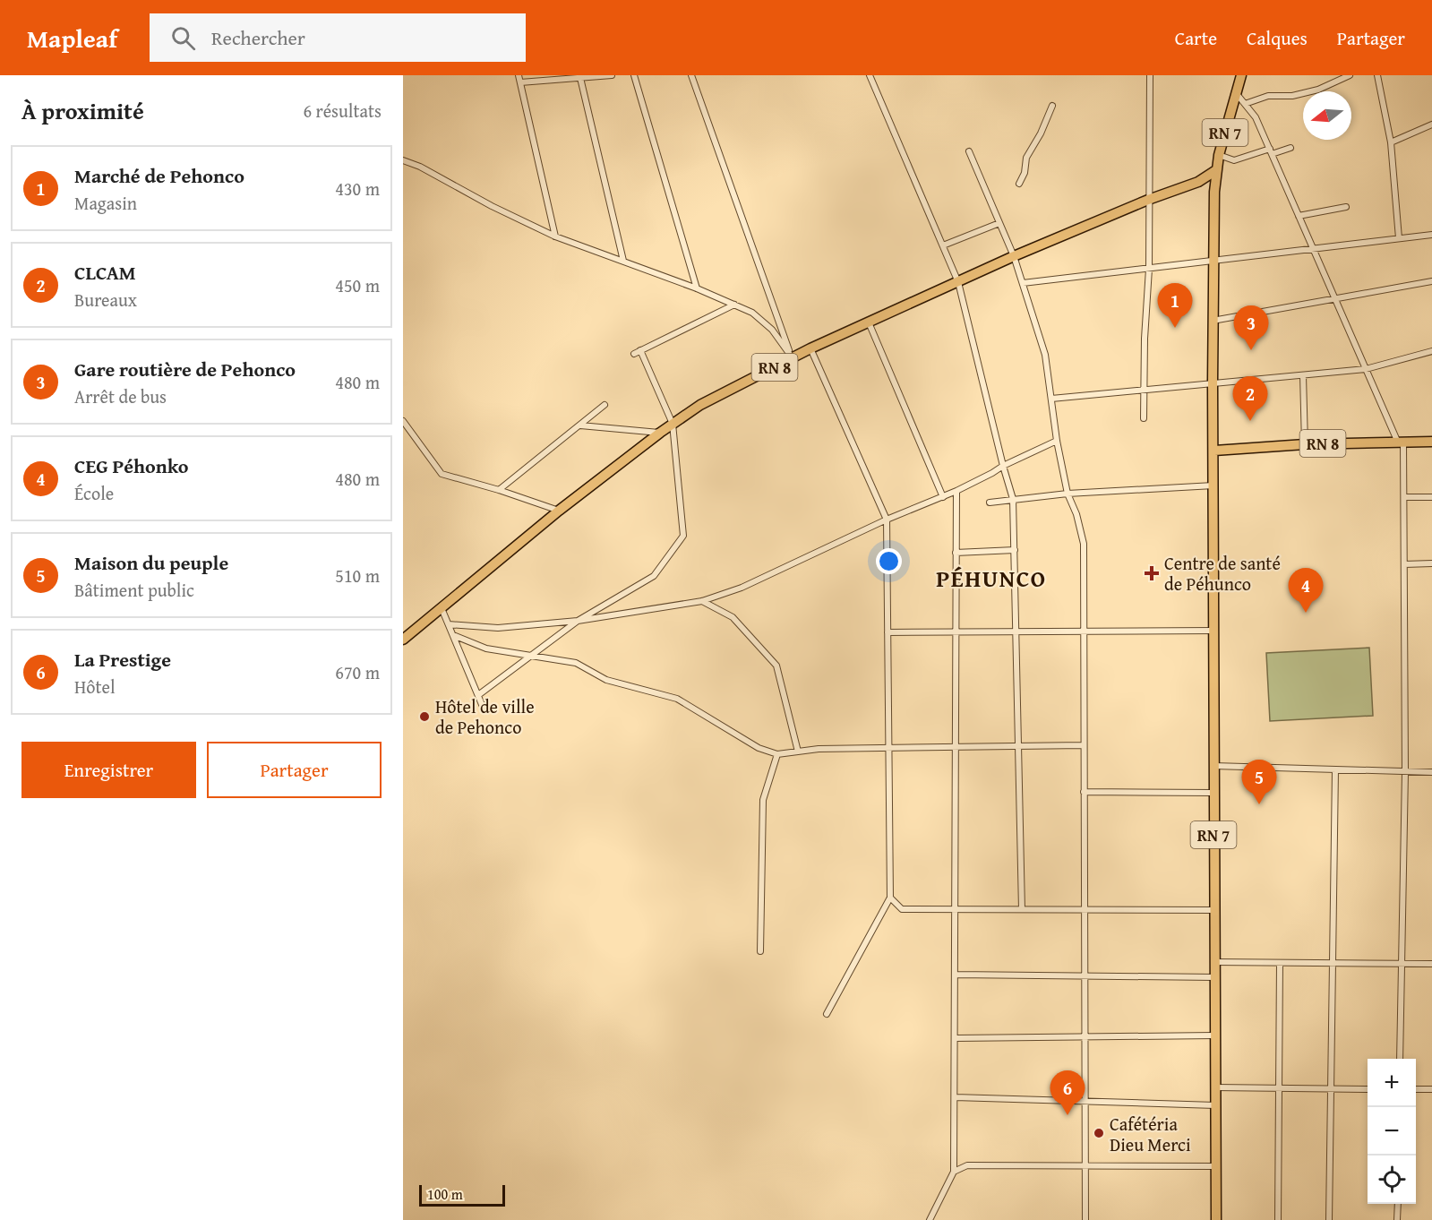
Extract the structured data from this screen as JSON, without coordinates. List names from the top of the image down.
{
  "streets": {
    "main road": ["RN 7", "RN 8"]
  },
  "crossings": [
    ["RN 7", "RN 8"]
  ],
  "districts": ["PÉHUNCO"],
  "places": {
    "health": ["Centre de santé de Péhunco"],
    "other": ["Hôtel de ville de Pehonco", "Cafétéria Dieu Merci"]
  },
  "scale_bar": "100 m",
  "north": "left",
  "page": {
    "header": "Mapleaf",
    "search": "Rechercher",
    "nav": ["Carte", "Calques", "Partager"],
    "heading": ["À proximité", "6 résultats"],
    "list": [
      {
        "mark": "1",
        "name": "Marché de Pehonco",
        "note": "Magasin",
        "value": "430 m"
      },
      {
        "mark": "2",
        "name": "CLCAM",
        "note": "Bureaux",
        "value": "450 m"
      },
      {
        "mark": "3",
        "name": "Gare routière de Pehonco",
        "note": "Arrêt de bus",
        "value": "480 m"
      },
      {
        "mark": "4",
        "name": "CEG Péhonko",
        "note": "École",
        "value": "480 m"
      },
      {
        "mark": "5",
        "name": "Maison du peuple",
        "note": "Bâtiment public",
        "value": "510 m"
      },
      {
        "mark": "6",
        "name": "La Prestige",
        "note": "Hôtel",
        "value": "670 m"
      }
    ],
    "pins": [
      "1",
      "3",
      "2",
      "4",
      "5",
      "6"
    ],
    "buttons": ["Enregistrer", "Partager"],
    "map_buttons": ["+", "−"],
    "scale": "100 m"
  }
}
